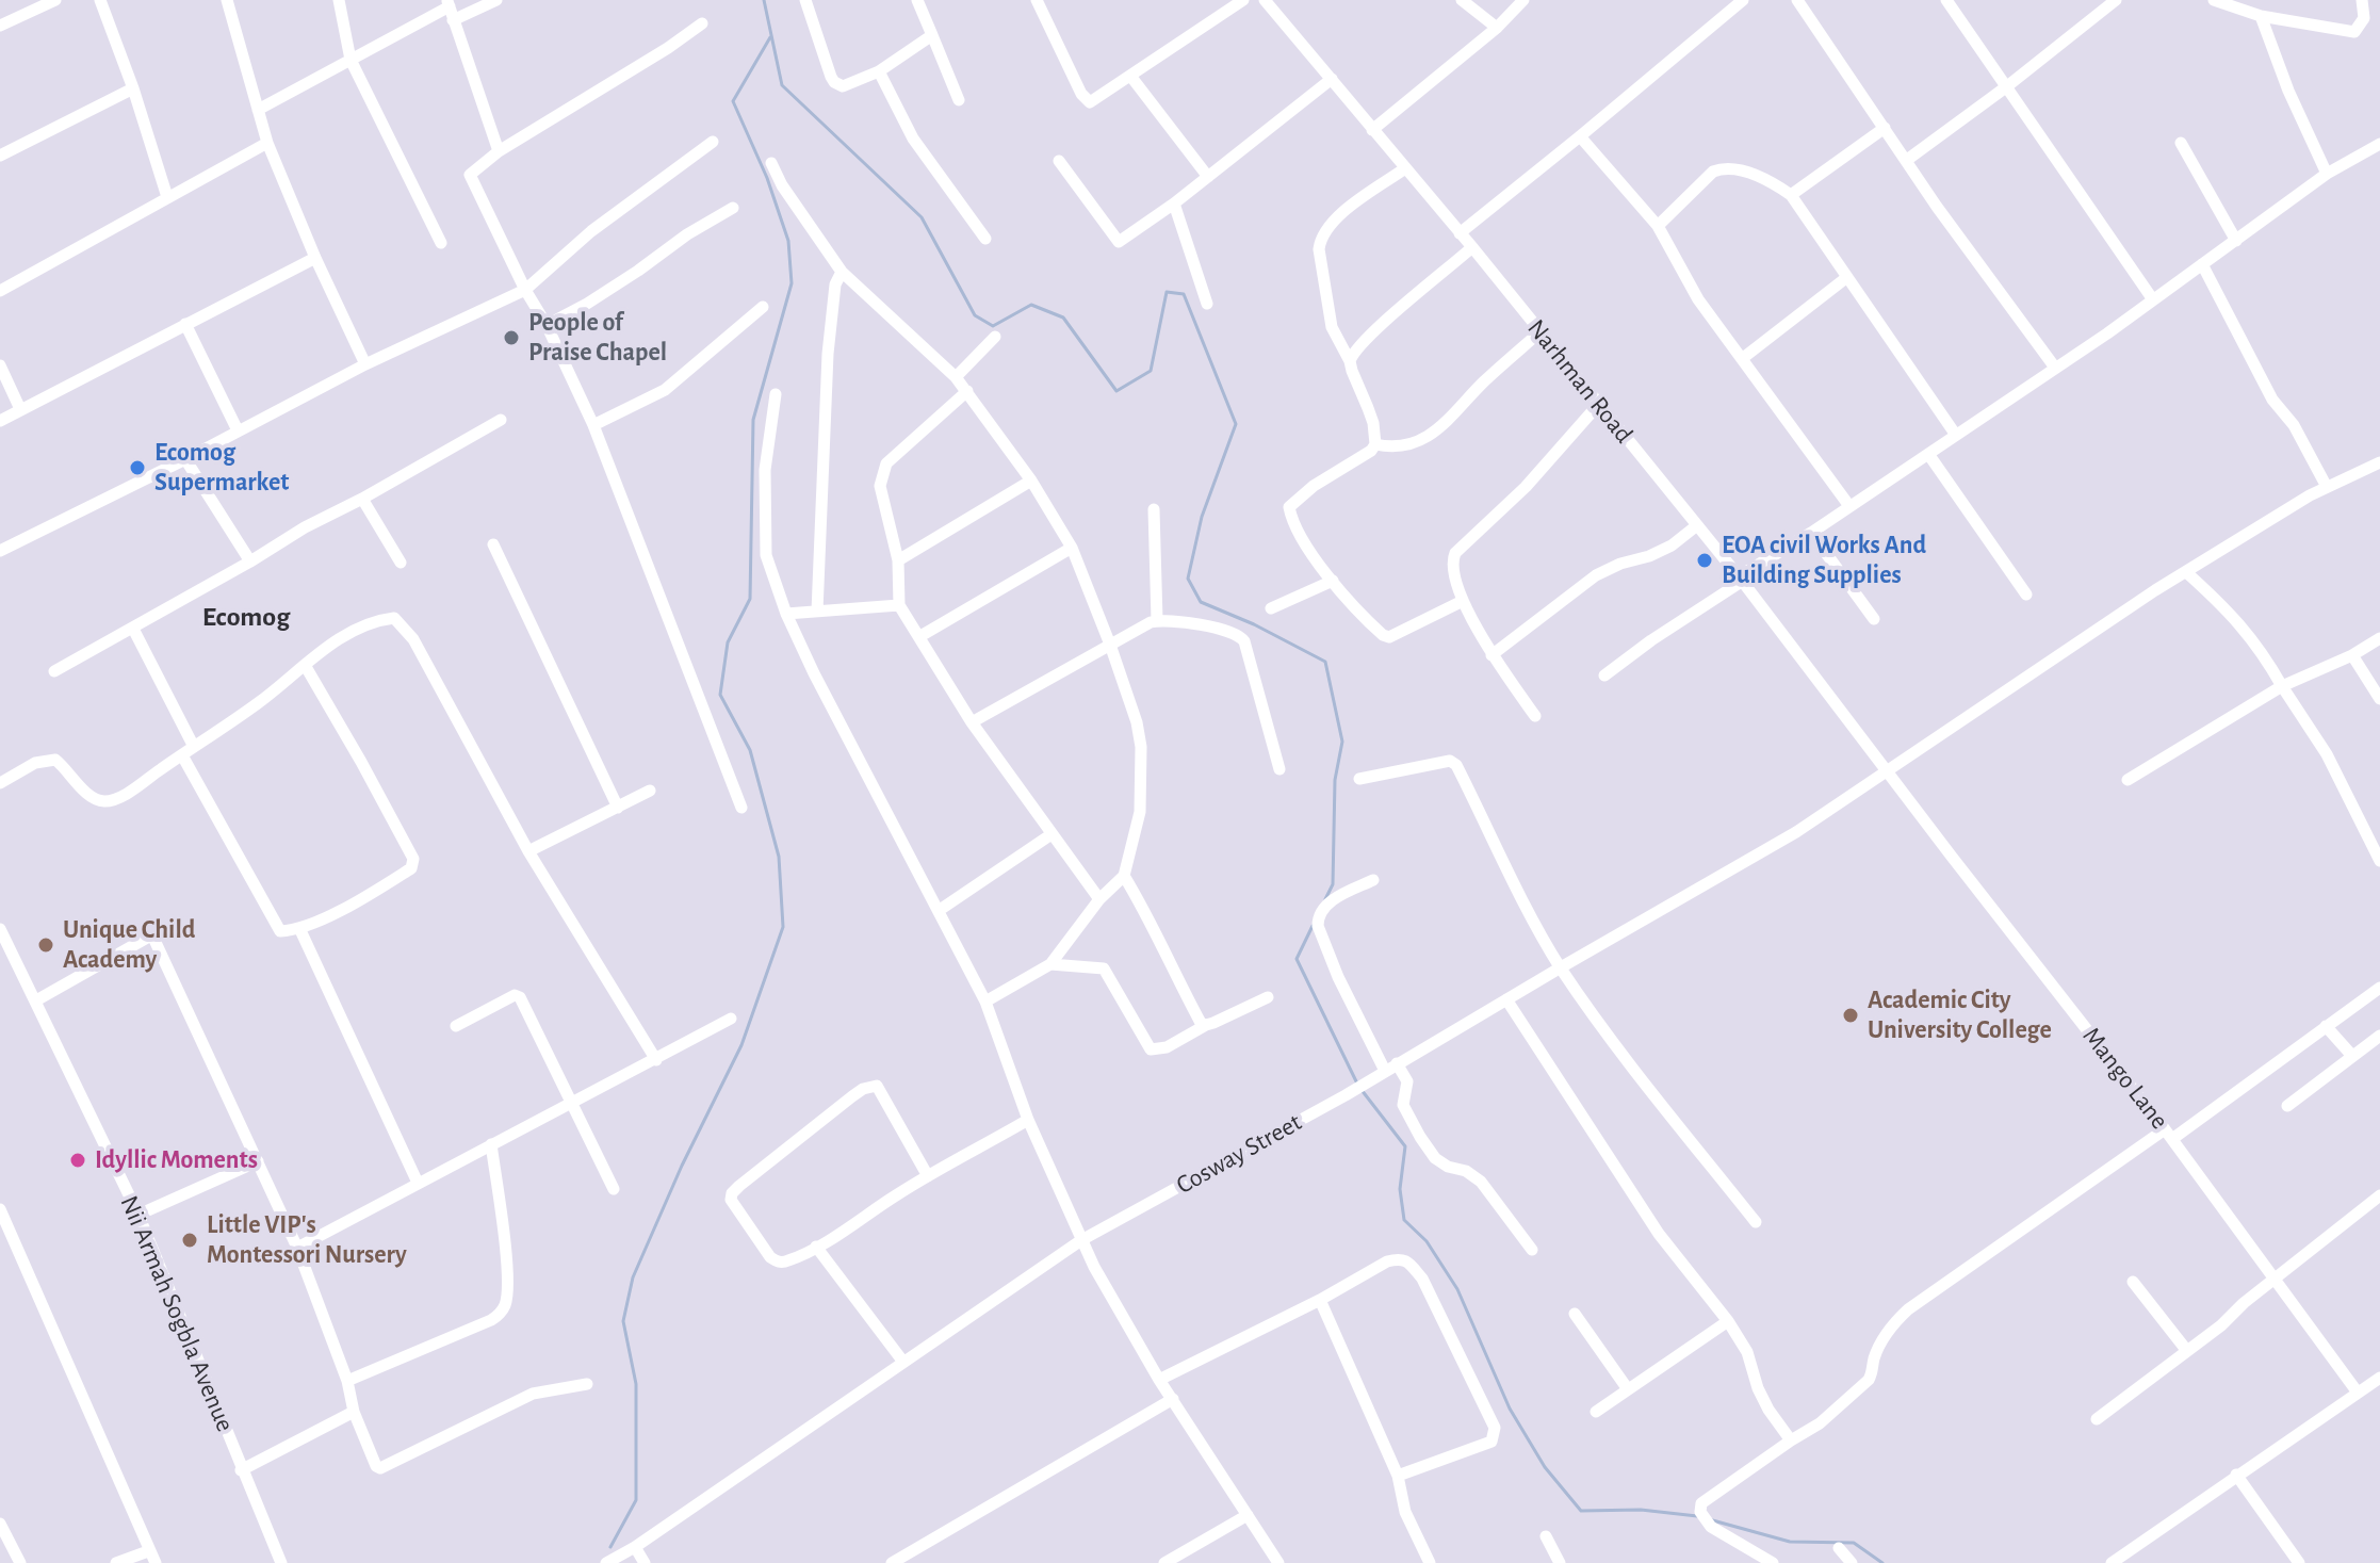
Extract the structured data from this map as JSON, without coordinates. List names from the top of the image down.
{
  "streets": {
    "street": [
      "Narhman Road",
      "Mango Lane",
      "Cosway Street",
      "Nii Armah Sogbla Avenue"
    ]
  },
  "crossings": [
    ["Narhman Road", "Mango Lane"],
    ["Narhman Road", "Cosway Street"],
    ["Mango Lane", "Cosway Street"]
  ],
  "districts": ["Ecomog"],
  "places": [
    "People of Praise Chapel",
    "Ecomog Supermarket",
    "EOA civil Works And Building Supplies",
    "Unique Child Academy",
    "Academic City University College",
    "Idyllic Moments",
    "Little VIP's Montessori Nursery"
  ]
}
